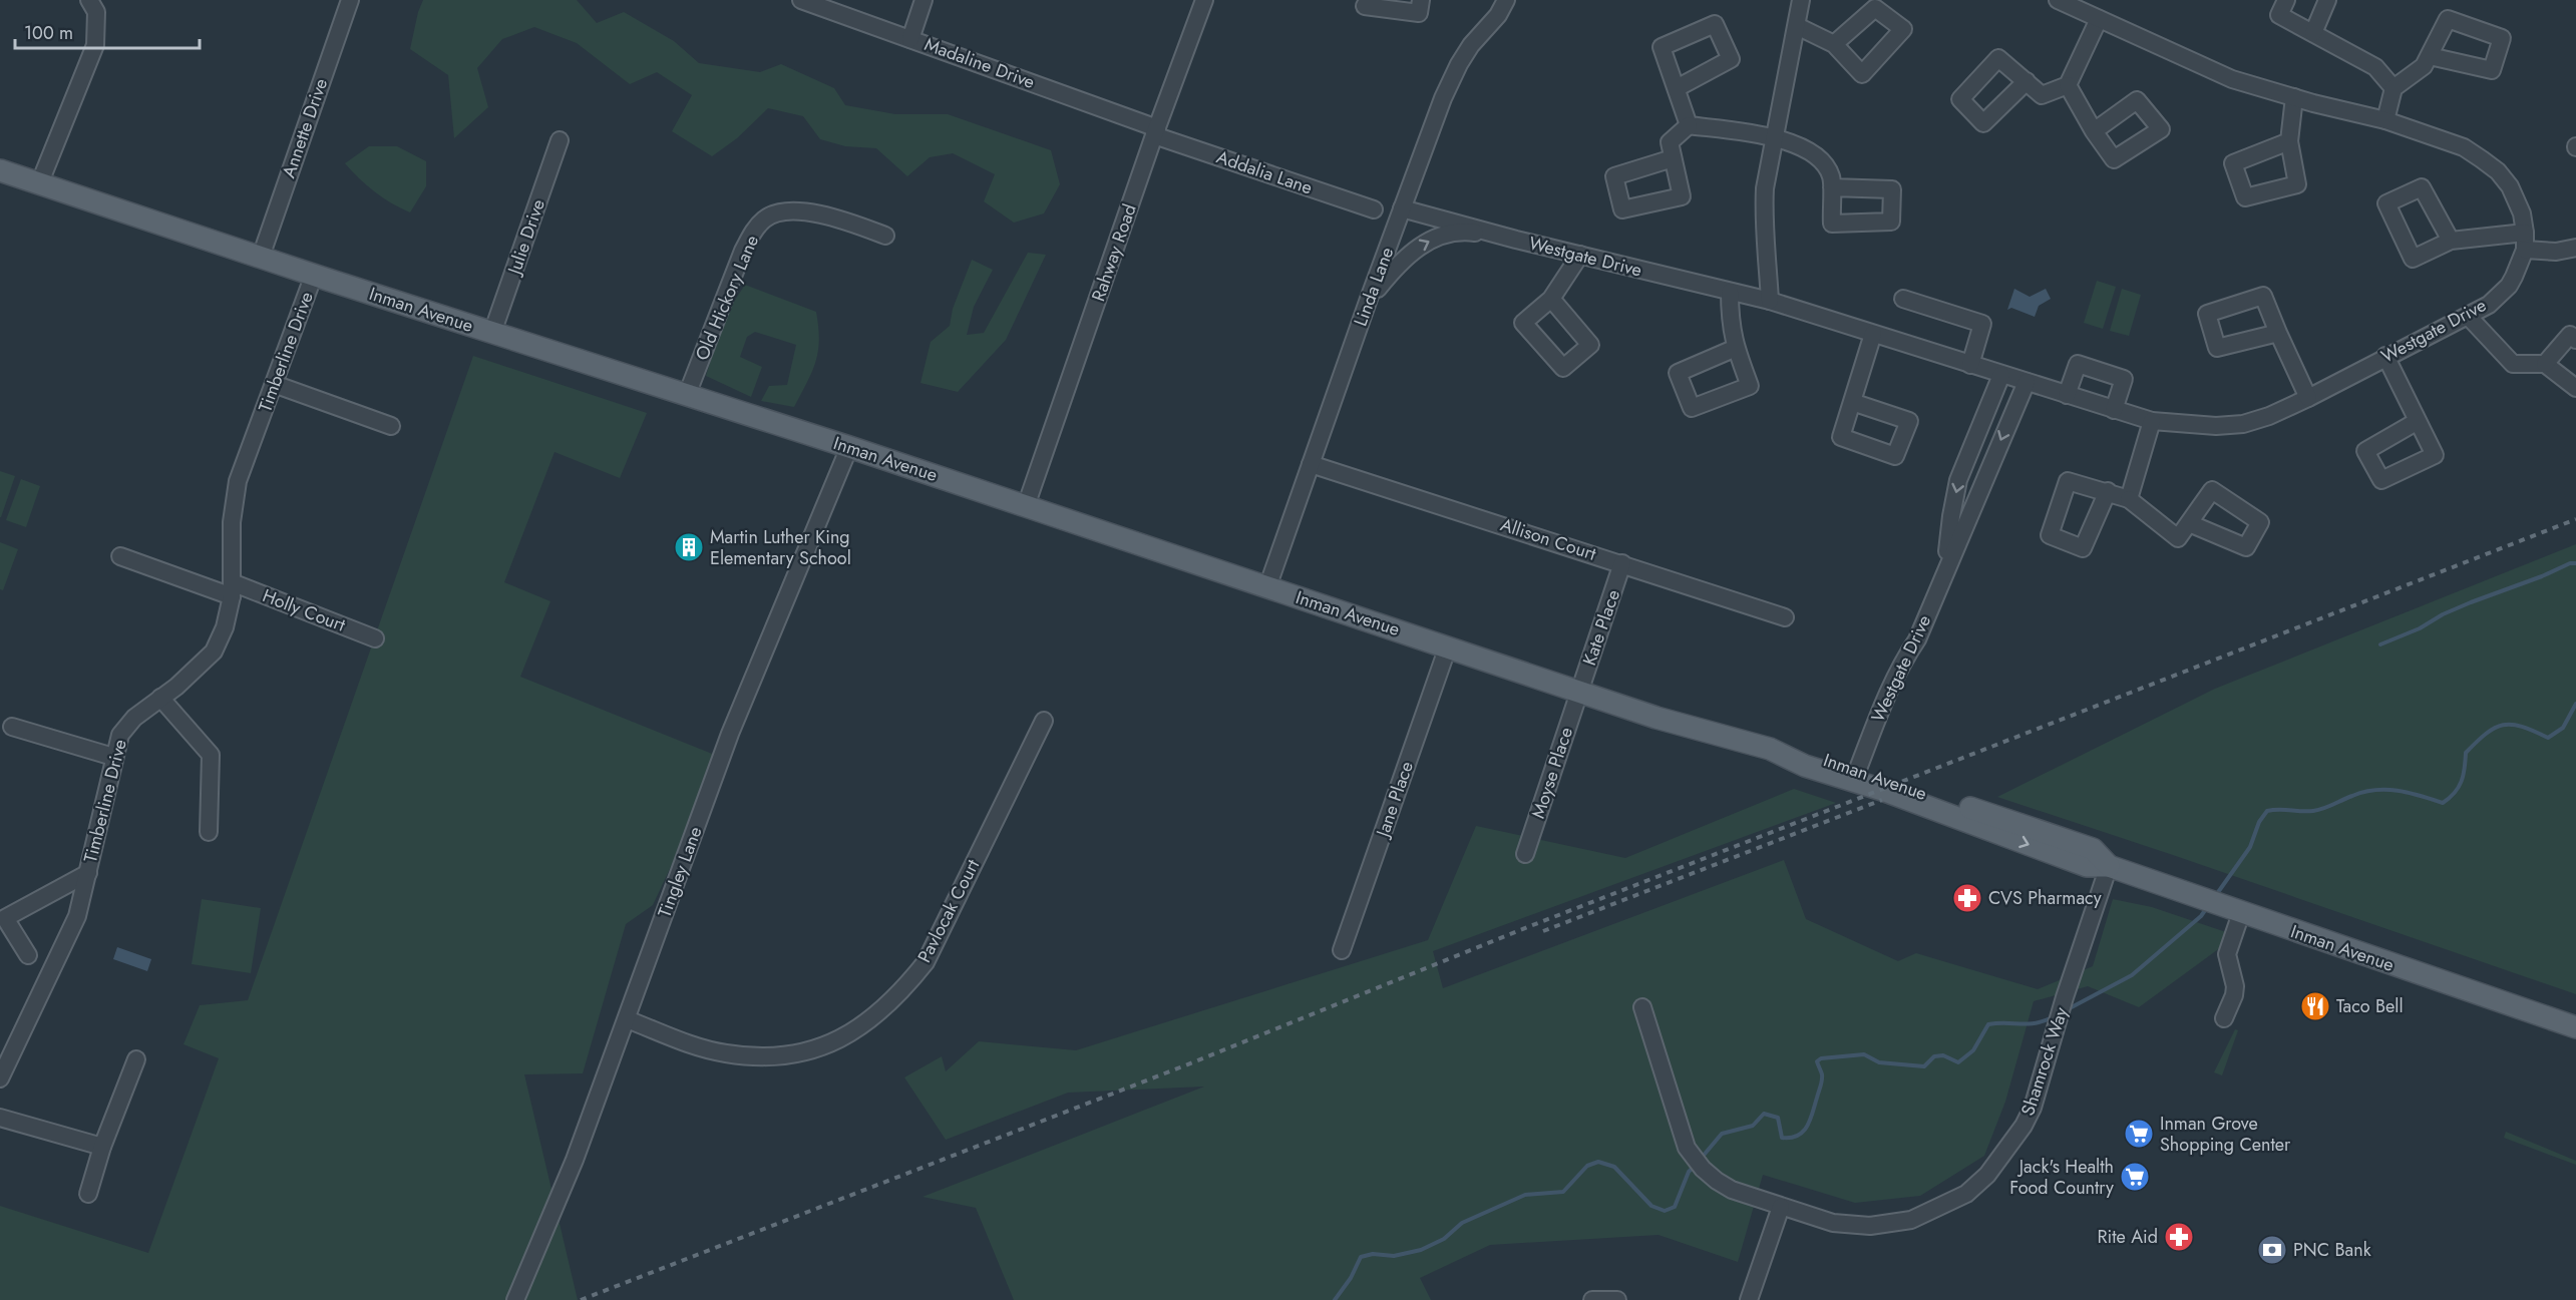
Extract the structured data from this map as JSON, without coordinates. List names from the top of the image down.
{
  "streets": {
    "main road": ["Inman Avenue"],
    "street": [
      "Madaline Drive",
      "Annette Drive",
      "Addalia Lane",
      "Julie Drive",
      "Rahway Road",
      "Westgate Drive",
      "Linda Lane",
      "Old Hickory Lane",
      "Timberline Drive",
      "Allison Court",
      "Holly Court",
      "Kate Place",
      "Moyse Place",
      "Jane Place",
      "Tingley Lane",
      "Pavlocak Court",
      "Shamrock Way"
    ]
  },
  "crossings": [
    ["Madaline Drive", "Addalia Lane"],
    ["Madaline Drive", "Rahway Road"],
    ["Annette Drive", "Inman Avenue"],
    ["Addalia Lane", "Rahway Road"],
    ["Julie Drive", "Inman Avenue"],
    ["Rahway Road", "Inman Avenue"],
    ["Westgate Drive", "Linda Lane"],
    ["Westgate Drive", "Inman Avenue"],
    ["Linda Lane", "Inman Avenue"],
    ["Linda Lane", "Allison Court"],
    ["Old Hickory Lane", "Inman Avenue"],
    ["Inman Avenue", "Timberline Drive"],
    ["Inman Avenue", "Kate Place"],
    ["Inman Avenue", "Moyse Place"],
    ["Inman Avenue", "Jane Place"],
    ["Inman Avenue", "Tingley Lane"],
    ["Inman Avenue", "Shamrock Way"],
    ["Timberline Drive", "Holly Court"],
    ["Allison Court", "Kate Place"],
    ["Kate Place", "Moyse Place"],
    ["Tingley Lane", "Pavlocak Court"]
  ],
  "places": {
    "building": ["Martin Luther King Elementary School"],
    "pharmacy": ["CVS Pharmacy", "Rite Aid"],
    "restaurant": ["Taco Bell"],
    "supermarket": ["Inman Grove Shopping Center", "Jack's Health Food Country"],
    "bank": ["PNC Bank"]
  },
  "scale_bar": "100 m"
}
